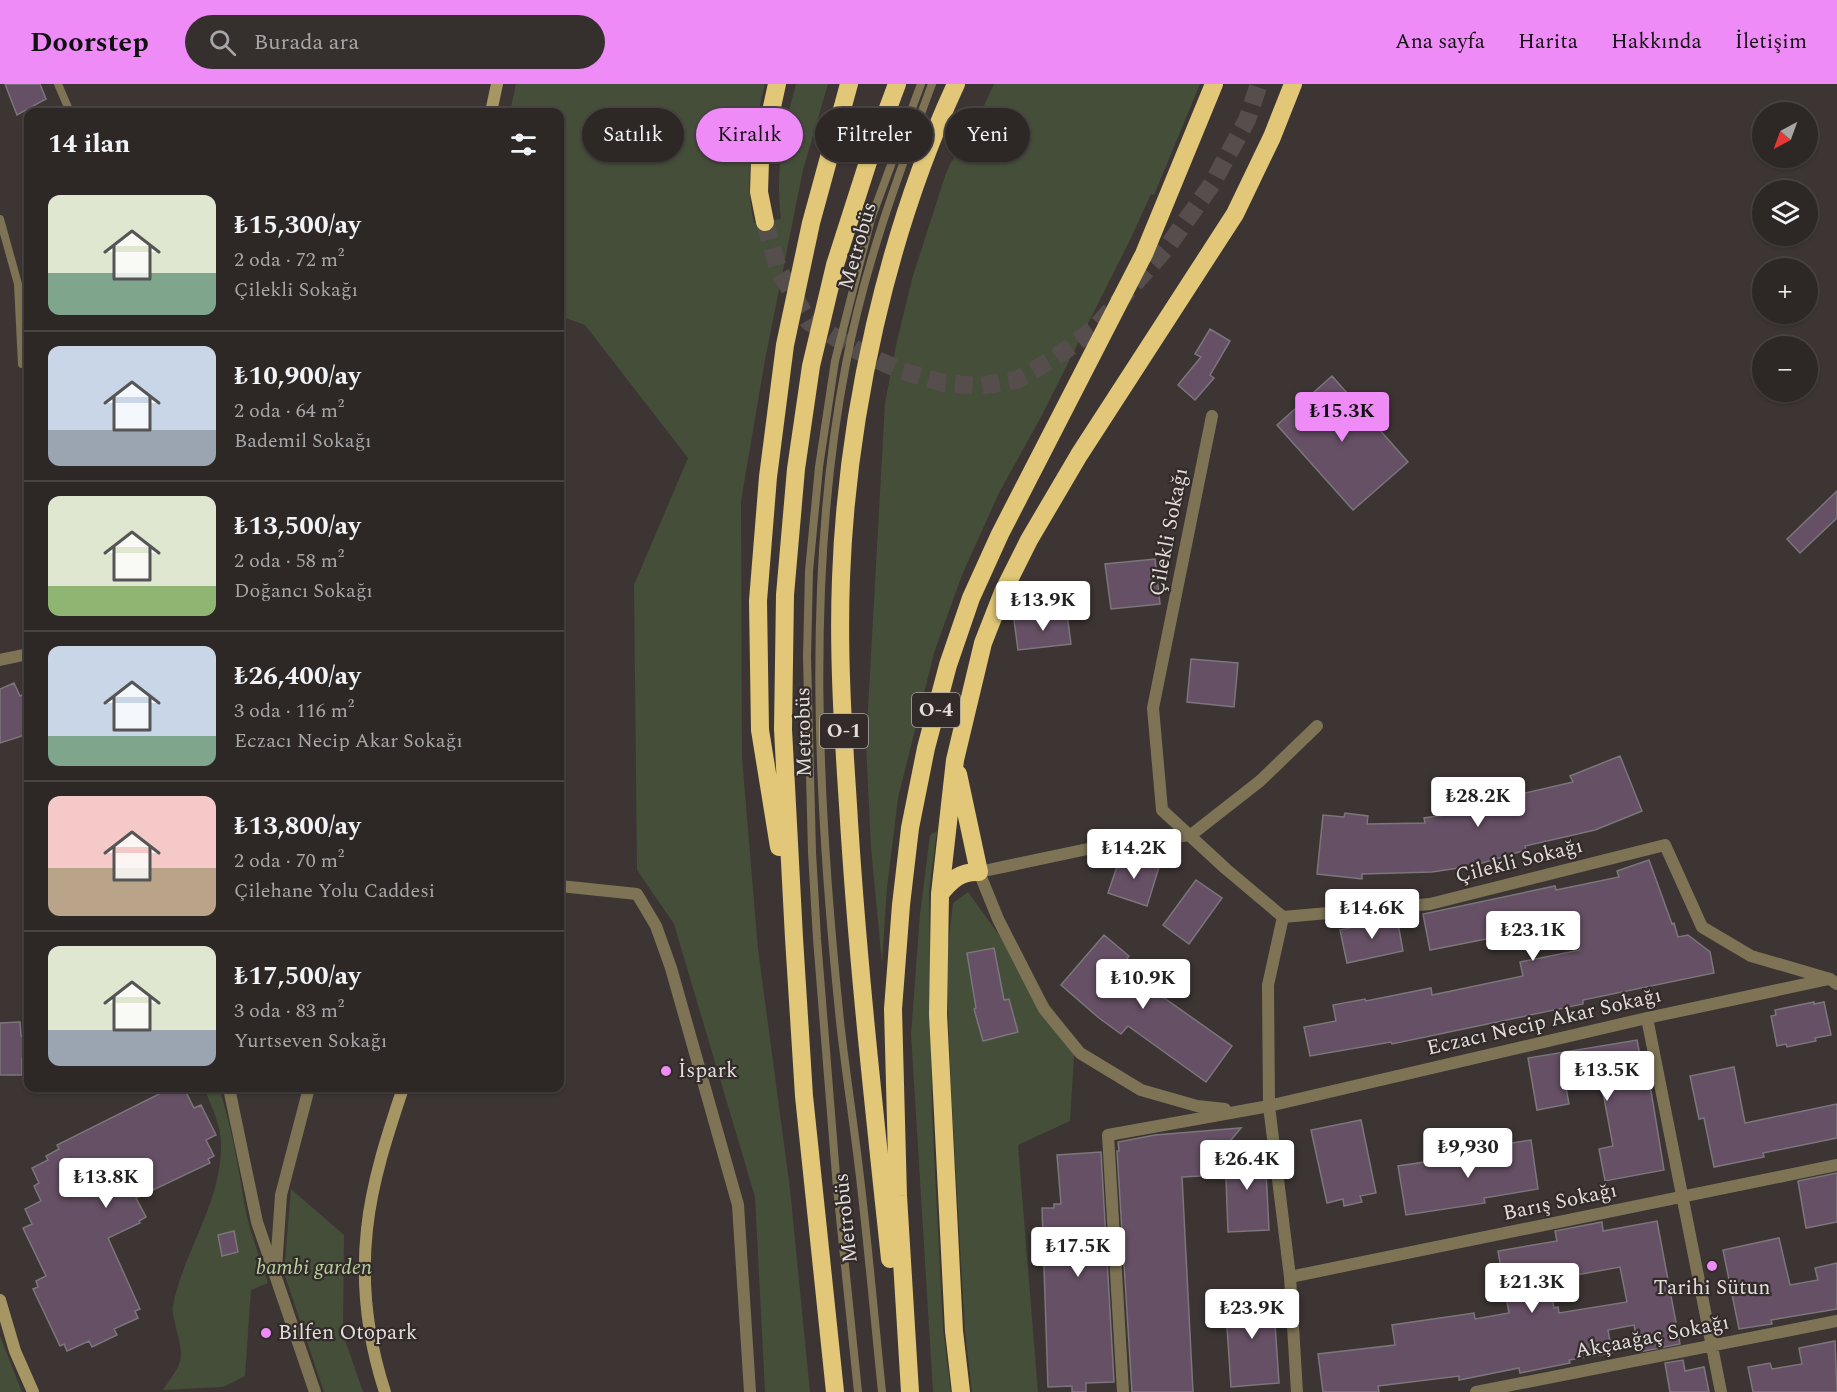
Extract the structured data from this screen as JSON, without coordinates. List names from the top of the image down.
{
  "streets": {
    "highway": ["O-4", "O-1"],
    "street": [
      "Çilekli Sokağı",
      "Eczacı Necip Akar Sokağı",
      "Barış Sokağı",
      "Akçaağaç Sokağı"
    ],
    "lane": ["Metrobüs"]
  },
  "crossings": [
    ["Çilekli Sokağı", "Eczacı Necip Akar Sokağı"]
  ],
  "parks": ["bambi garden"],
  "places": ["İspark", "Tarihi Sütun", "Bilfen Otopark"],
  "north": "bottom left",
  "page": {
    "header": "Doorstep",
    "search": "Burada ara",
    "nav": [
      "Ana sayfa",
      "Harita",
      "Hakkında",
      "İletişim"
    ],
    "map_buttons": ["+", "−"],
    "chip": [
      "Satılık",
      "Kiralık",
      "Filtreler",
      "Yeni"
    ],
    "heading": "14 ilan",
    "list": [
      {
        "name": "₺15,300/ay",
        "note": "2 oda · 72 m² · Çilekli Sokağı"
      },
      {
        "name": "₺10,900/ay",
        "note": "2 oda · 64 m² · Bademil Sokağı"
      },
      {
        "name": "₺13,500/ay",
        "note": "2 oda · 58 m² · Doğancı Sokağı"
      },
      {
        "name": "₺26,400/ay",
        "note": "3 oda · 116 m² · Eczacı Necip Akar Sokağı"
      },
      {
        "name": "₺13,800/ay",
        "note": "2 oda · 70 m² · Çilehane Yolu Caddesi"
      },
      {
        "name": "₺17,500/ay",
        "note": "3 oda · 83 m² · Yurtseven Sokağı"
      }
    ],
    "price": [
      "₺15.3K",
      "₺13.9K",
      "₺28.2K",
      "₺14.2K",
      "₺14.6K",
      "₺23.1K",
      "₺10.9K",
      "₺13.5K",
      "₺9,930",
      "₺26.4K",
      "₺13.8K",
      "₺17.5K",
      "₺21.3K",
      "₺23.9K"
    ]
  }
}
